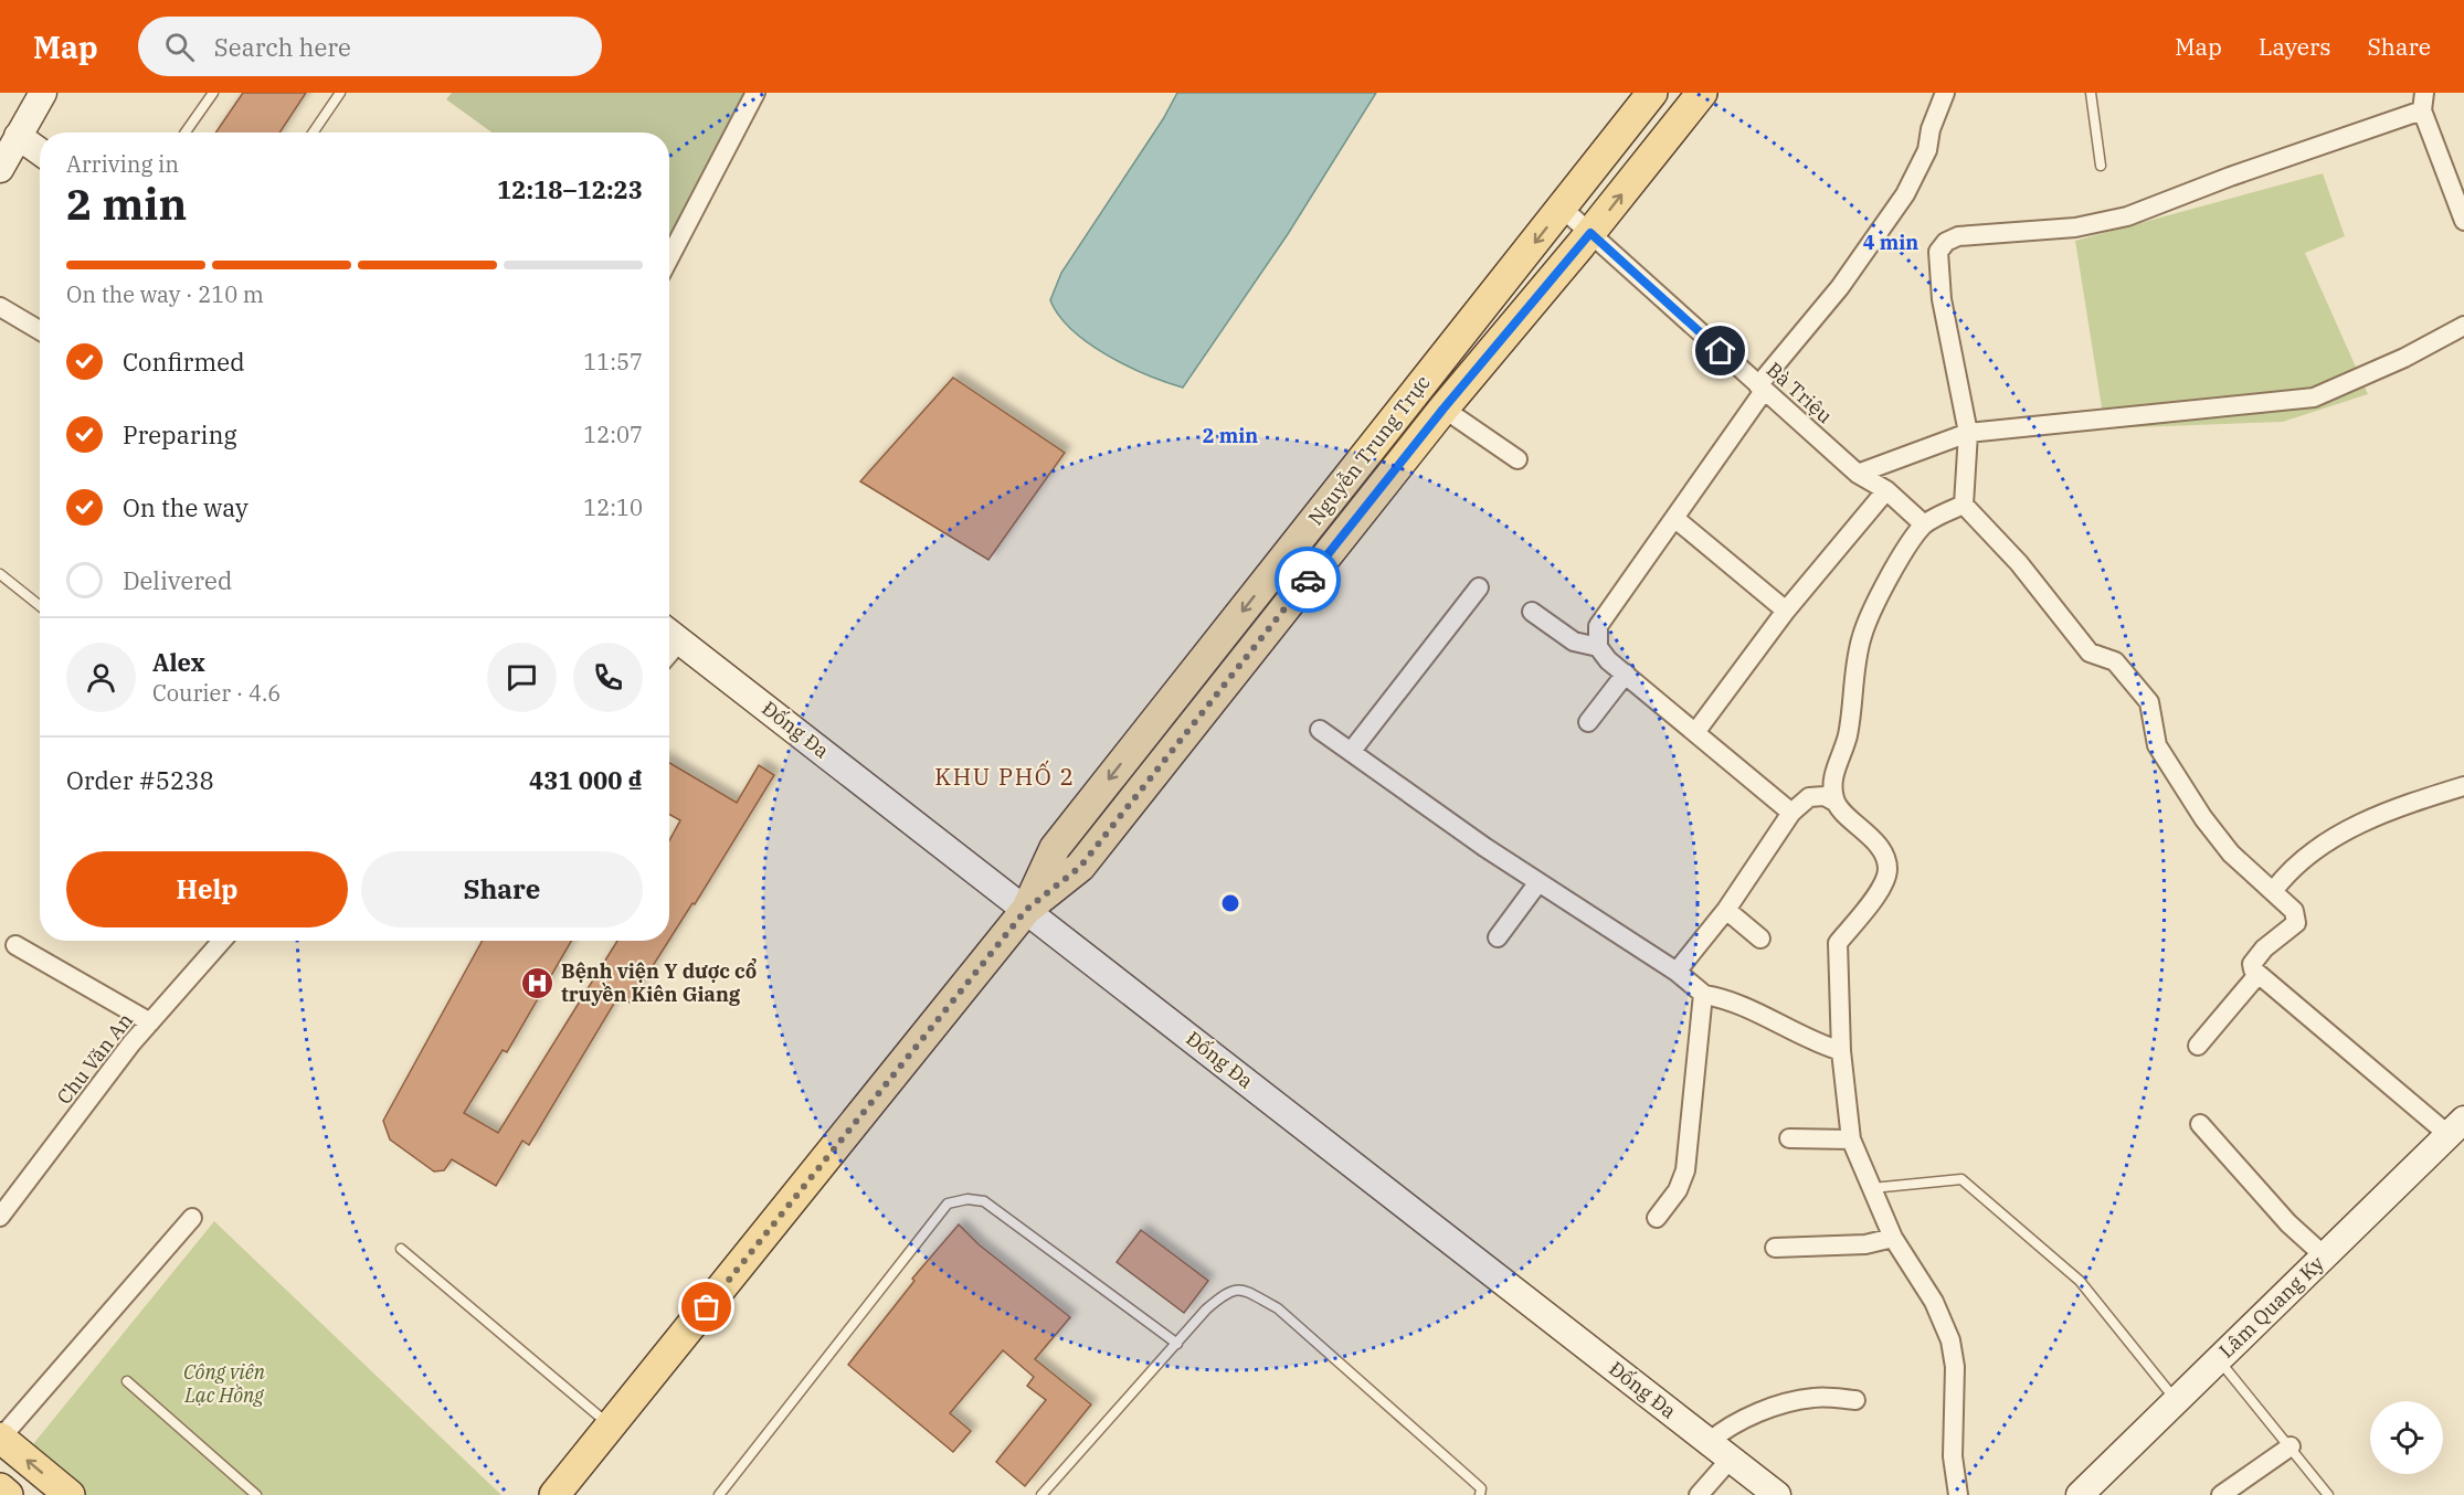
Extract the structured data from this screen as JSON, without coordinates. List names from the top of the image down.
{
  "streets": {
    "main road": ["Nguyễn Trung Trực"],
    "street": [
      "Bà Triệu",
      "Đống Đa",
      "Chu Văn An",
      "Lâm Quang Ky"
    ]
  },
  "crossings": [
    ["Bà Triệu", "Nguyễn Trung Trực"],
    ["Nguyễn Trung Trực", "Đống Đa"]
  ],
  "districts": ["KHU PHỐ 2"],
  "parks": ["Công viên Lạc Hồng"],
  "places": {
    "hospital": ["Bệnh viện Y dược cổ truyền Kiên Giang"]
  },
  "page": {
    "header": "Map",
    "search": "Search here",
    "nav": ["Map", "Layers", "Share"],
    "heading": ["2 min", "Arriving in", "12:18–12:23"],
    "panel": [
      "Alex",
      "Courier · 4.6",
      "Order #5238",
      "431 000 ₫"
    ],
    "bar": "On the way · 210 m",
    "list": [
      ["Confirmed", "11:57"],
      ["Preparing", "12:07"],
      ["On the way", "12:10"],
      "Delivered"
    ],
    "buttons": ["Help", "Share"]
  },
  "rings": ["4 min", "2 min"]
}
